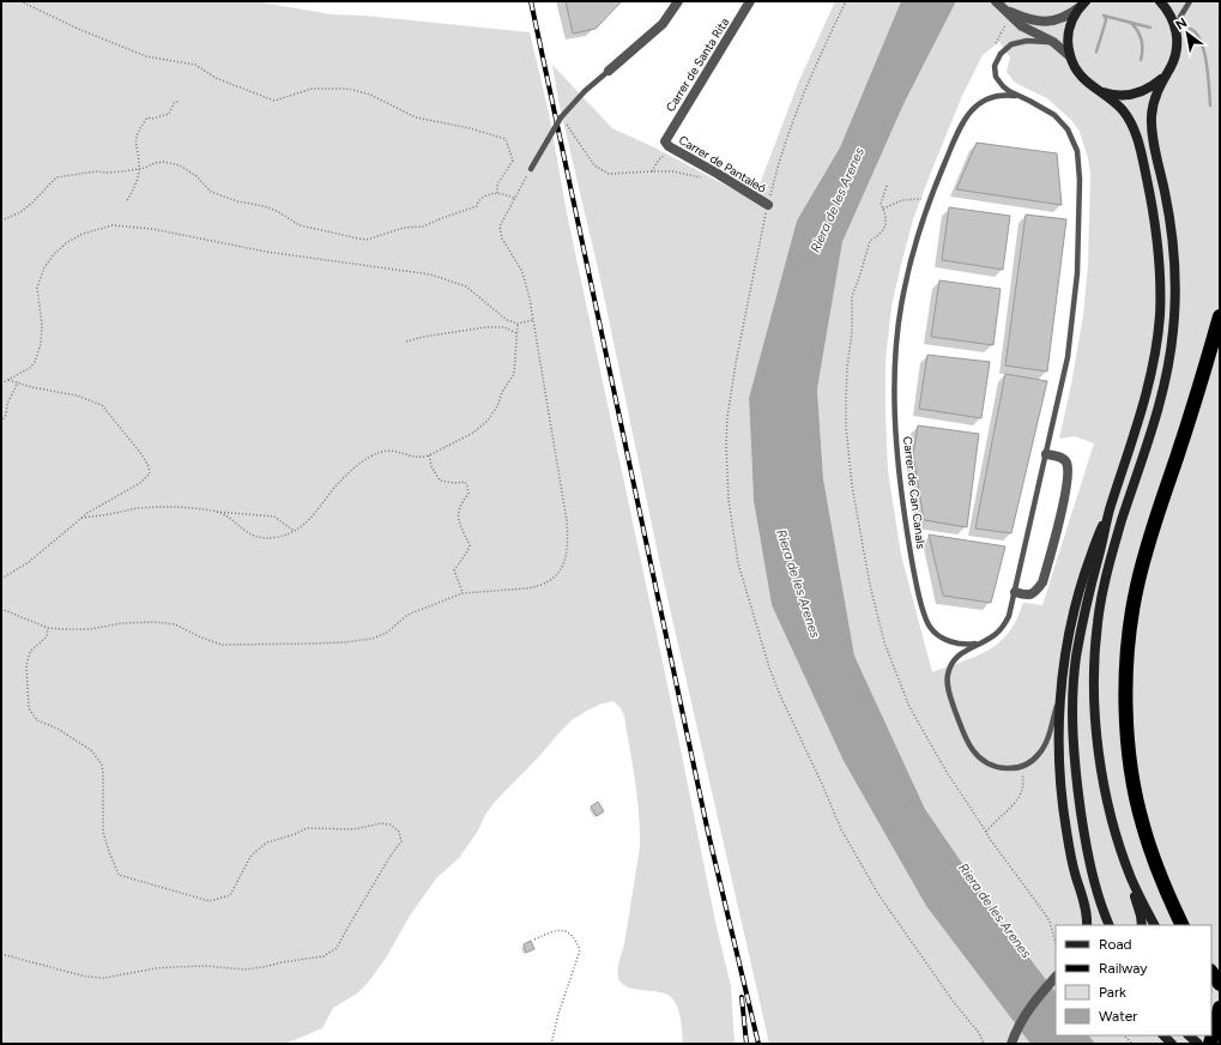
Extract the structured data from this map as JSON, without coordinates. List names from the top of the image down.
{
  "streets": {
    "street": ["Carrer de Santa Rita", "Carrer de Pantaleó"],
    "lane": ["Carrer de Can Canals"]
  },
  "crossings": [
    ["Carrer de Santa Rita", "Carrer de Pantaleó"]
  ],
  "water": ["Riera de les Arenes"],
  "legend": [
    "Road",
    "Railway",
    "Park",
    "Water"
  ],
  "north": "top left"
}
